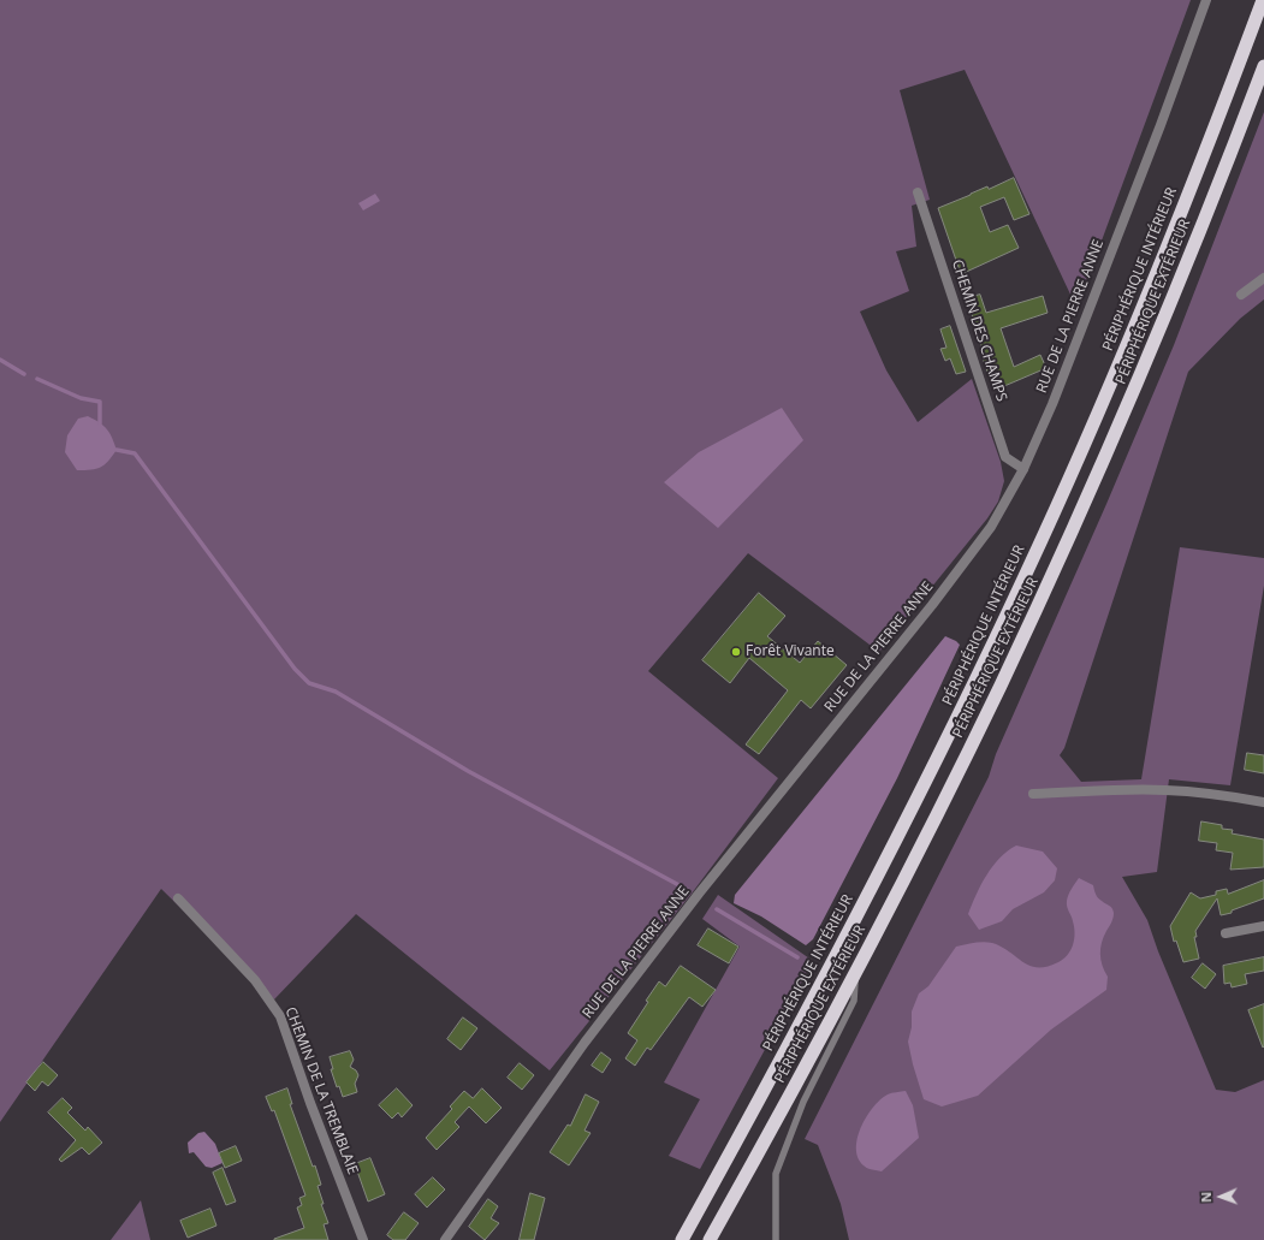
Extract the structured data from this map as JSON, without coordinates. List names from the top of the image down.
{
  "streets": {
    "highway": ["PÉRIPHÉRIQUE INTÉRIEUR", "PÉRIPHÉRIQUE EXTÉRIEUR"],
    "street": ["RUE DE LA PIERRE ANNE", "CHEMIN DES CHAMPS", "CHEMIN DE LA TREMBLAIE"]
  },
  "crossings": [
    ["RUE DE LA PIERRE ANNE", "CHEMIN DES CHAMPS"]
  ],
  "places": ["Forêt Vivante"],
  "north": "left"
}
